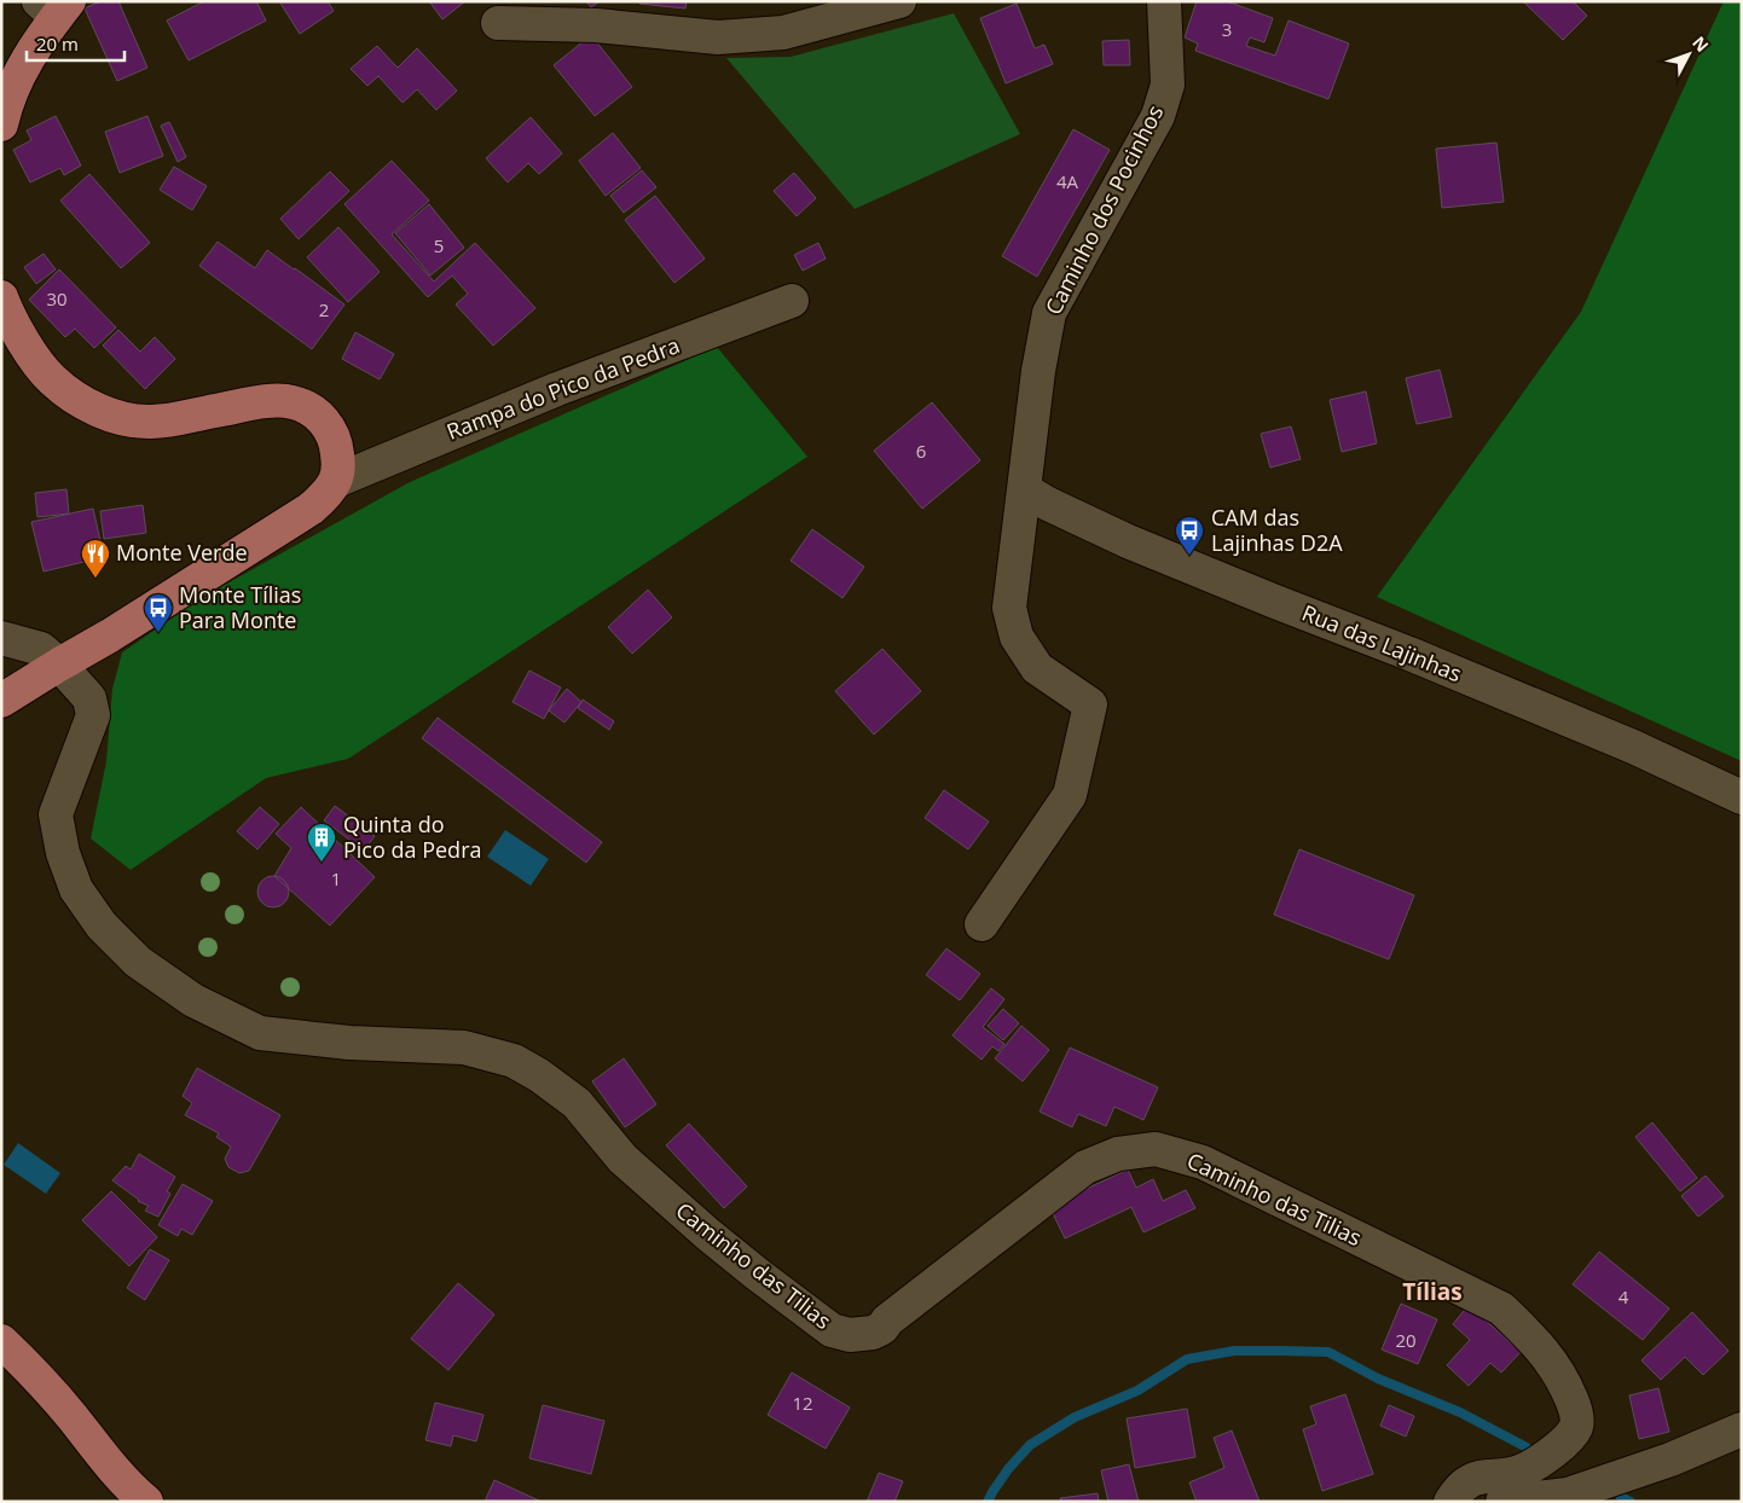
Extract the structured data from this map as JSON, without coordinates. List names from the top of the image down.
{
  "streets": {
    "street": [
      "Caminho dos Pocinhos",
      "Rampa do Pico da Pedra",
      "Rua das Lajinhas",
      "Caminho das Tilias"
    ]
  },
  "crossings": [
    ["Caminho dos Pocinhos", "Rua das Lajinhas"]
  ],
  "districts": ["Tílias"],
  "places": {
    "bus stop": ["CAM das Lajinhas D2A", "Monte Tílias Para Monte"],
    "restaurant": ["Monte Verde"],
    "building": ["Quinta do Pico da Pedra"]
  },
  "house_numbers": [
    "3",
    "4A",
    "5",
    "30",
    "2",
    "6",
    "1",
    "4",
    "20",
    "12"
  ],
  "scale_bar": "20 m",
  "north": "top right"
}
